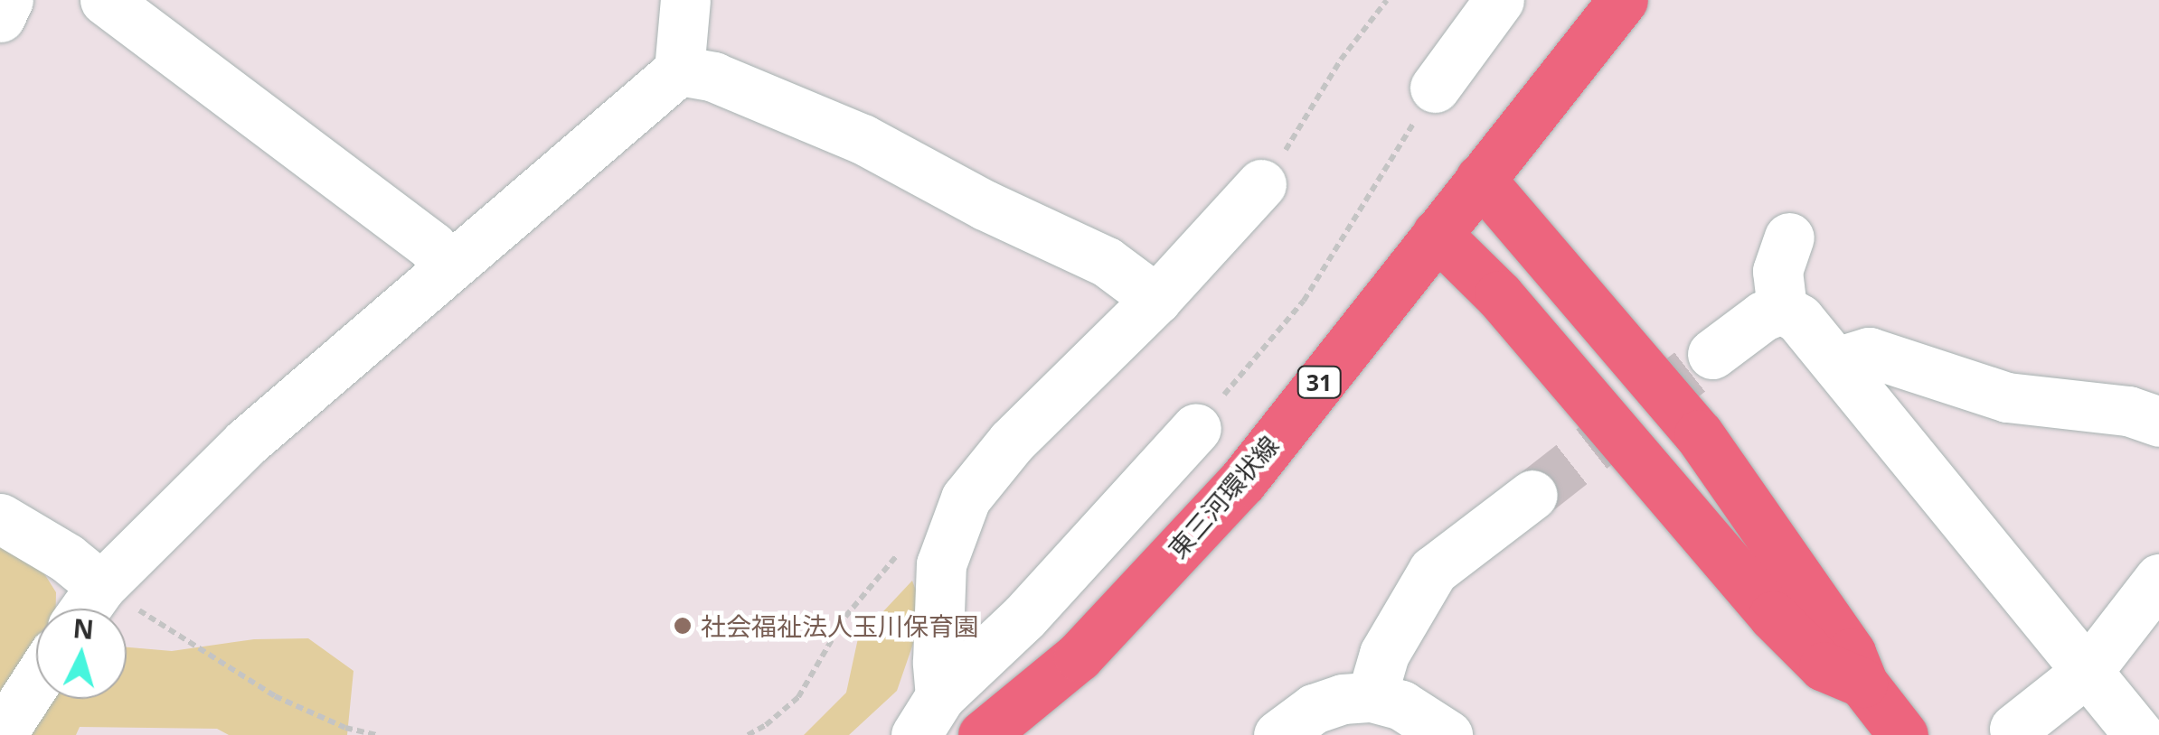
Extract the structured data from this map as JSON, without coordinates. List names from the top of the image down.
{
  "streets": {
    "main road": ["31", "東三河環状線"]
  },
  "places": ["社会福祉法人玉川保育園"],
  "north": "top"
}
